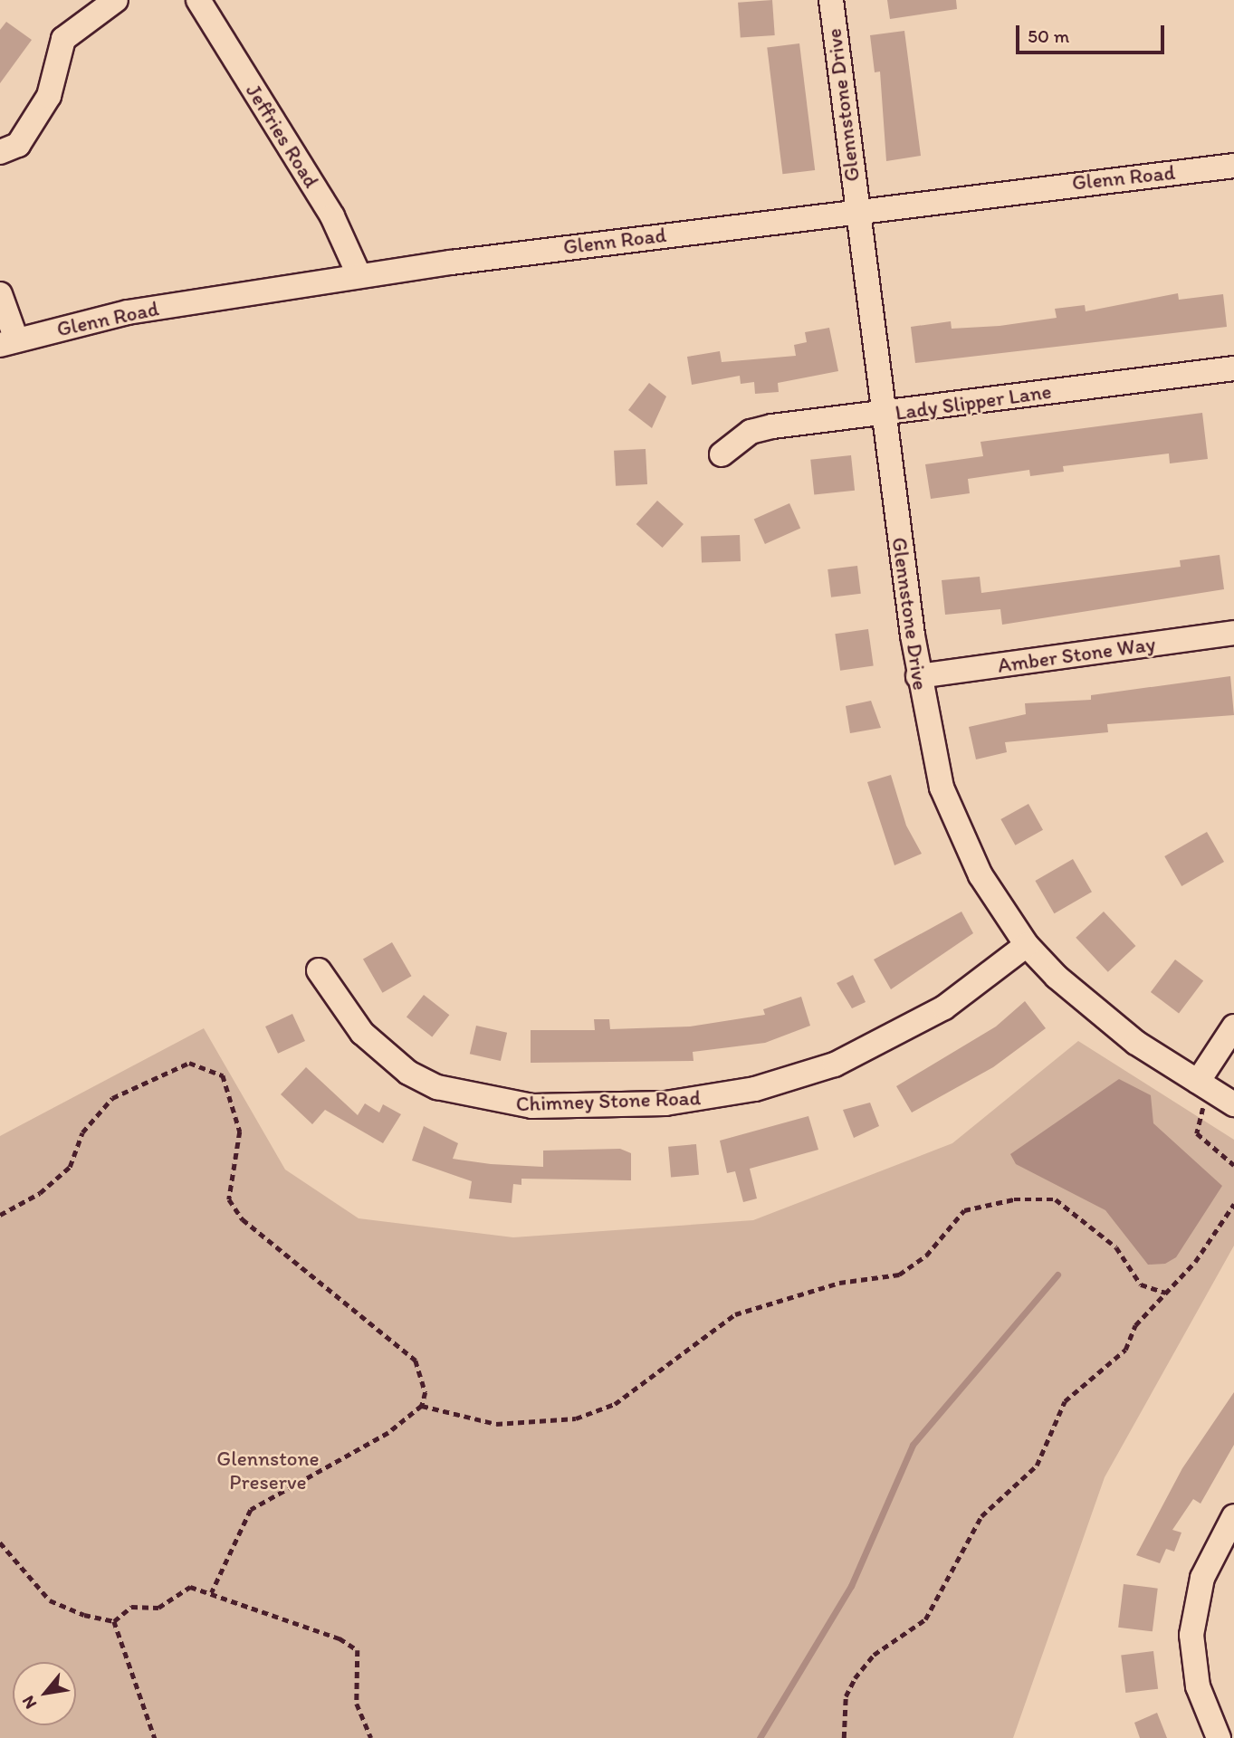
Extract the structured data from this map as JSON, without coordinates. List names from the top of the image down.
{
  "streets": {
    "street": [
      "Glennstone Drive",
      "Jeffries Road",
      "Glenn Road",
      "Lady Slipper Lane",
      "Amber Stone Way",
      "Chimney Stone Road"
    ]
  },
  "crossings": [
    ["Glennstone Drive", "Glenn Road"],
    ["Glennstone Drive", "Lady Slipper Lane"],
    ["Glennstone Drive", "Amber Stone Way"],
    ["Glennstone Drive", "Chimney Stone Road"],
    ["Jeffries Road", "Glenn Road"]
  ],
  "parks": ["Glennstone Preserve"],
  "scale_bar": "50 m",
  "north": "bottom left"
}
